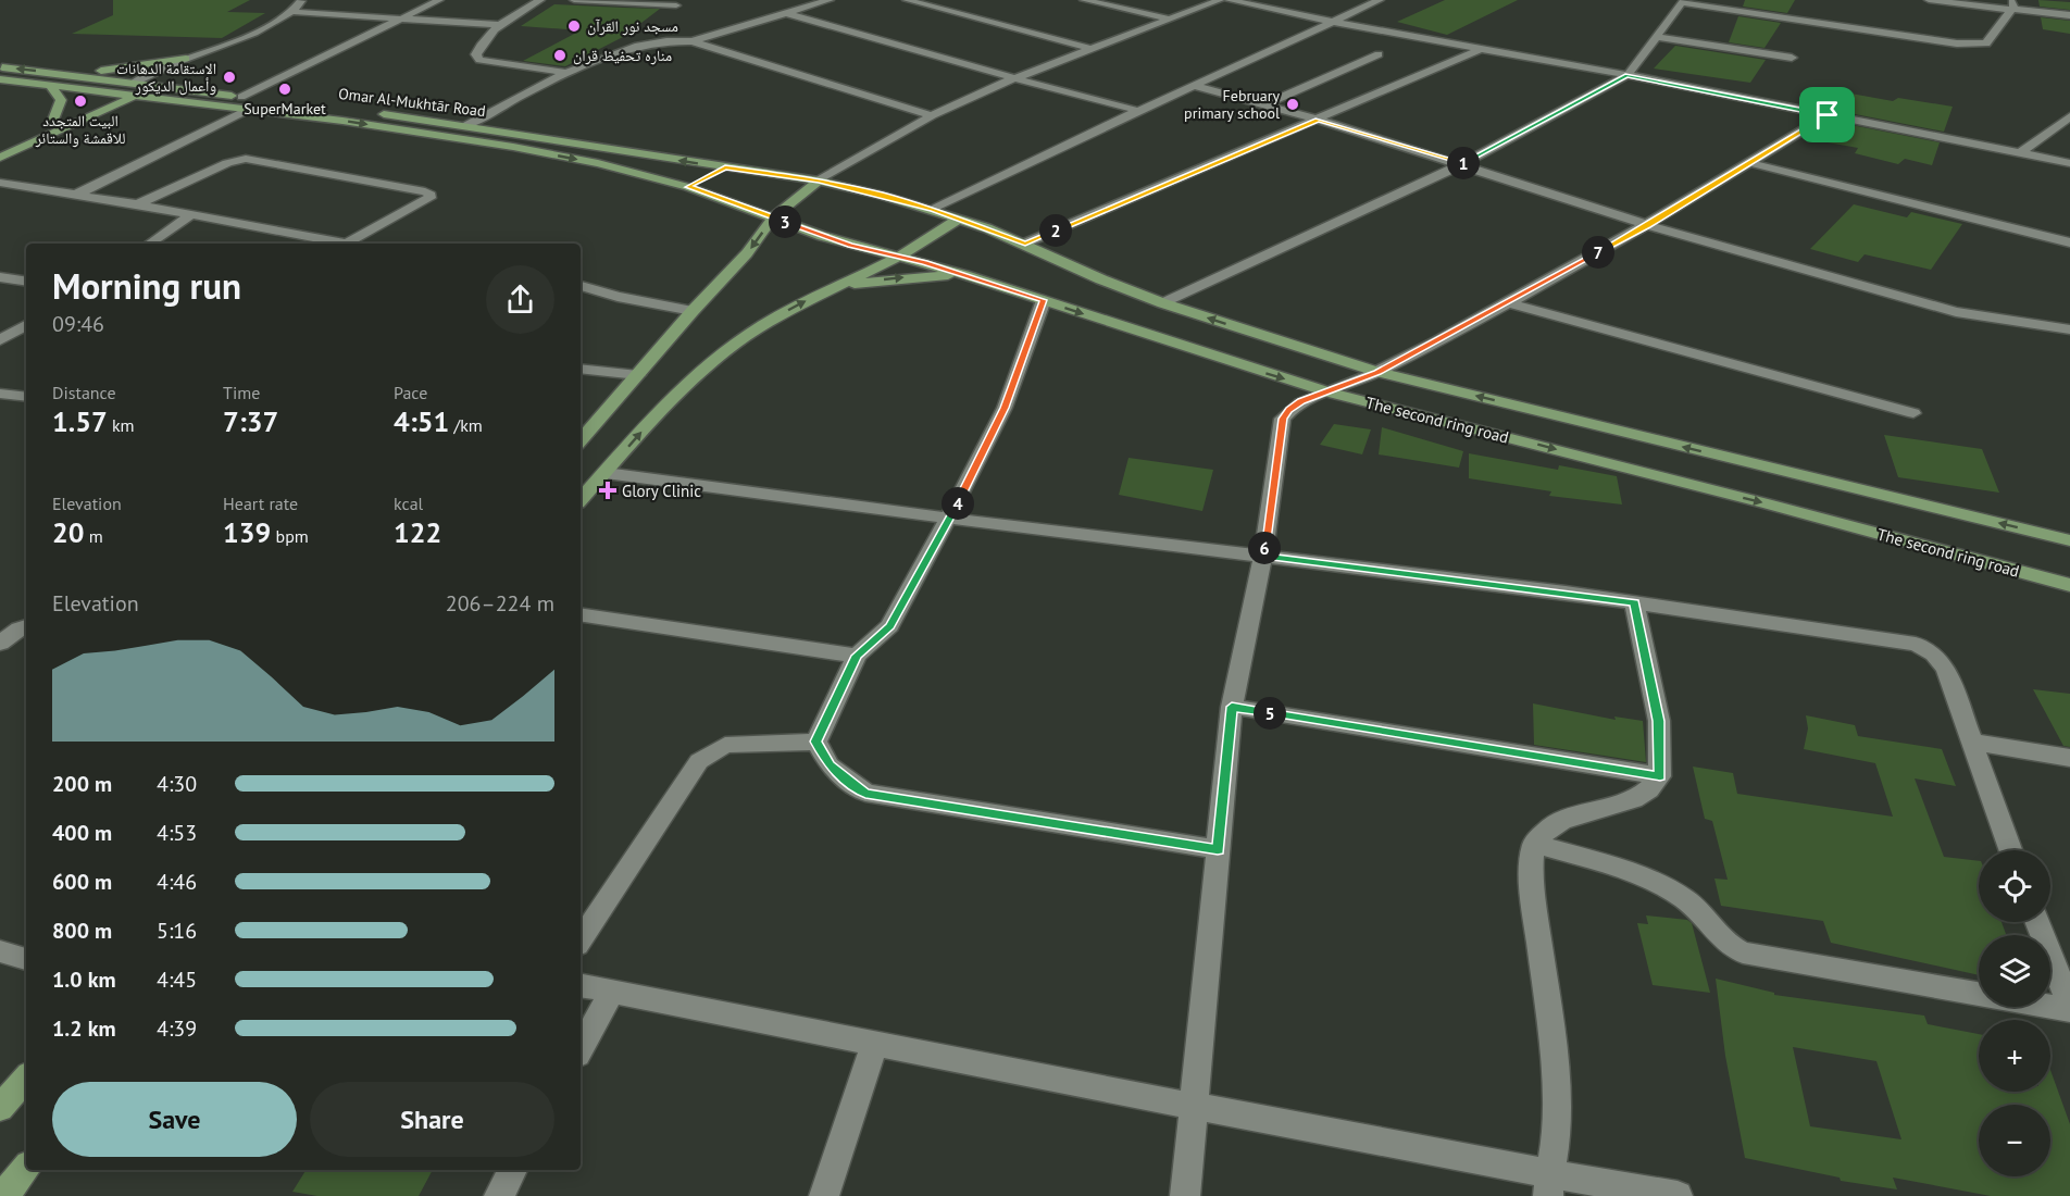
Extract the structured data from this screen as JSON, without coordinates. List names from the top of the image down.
{
  "streets": {
    "main road": ["Omar Al-Mukhtār Road", "The second ring road"]
  },
  "crossings": [
    ["Omar Al-Mukhtār Road", "The second ring road"]
  ],
  "places": {
    "other": [
      "مسجد نور القرآن",
      "مناره تحفيظ قران",
      "الاستقامة الدهانات وأعمال الديكور",
      "SuperMarket",
      "البيت المتجدد للاقمشة والستائر",
      "February primary school"
    ],
    "health": ["Glory Clinic"]
  },
  "page": {
    "pins": [
      "1",
      "3",
      "2",
      "7",
      "4",
      "6",
      "5"
    ],
    "heading": ["Morning run", "09:46"],
    "stats": [
      ["Distance", "1.57 km"],
      ["Time", "7:37"],
      ["Pace", "4:51 /km"],
      ["Elevation", "20 m"],
      ["Heart rate", "139 bpm"],
      ["kcal", "122"]
    ],
    "chart": ["Elevation", "206–224 m"],
    "list": [
      {
        "name": "200 m",
        "note": "4:30"
      },
      {
        "name": "400 m",
        "note": "4:53"
      },
      {
        "name": "600 m",
        "note": "4:46"
      },
      {
        "name": "800 m",
        "note": "5:16"
      },
      {
        "name": "1.0 km",
        "note": "4:45"
      },
      {
        "name": "1.2 km",
        "note": "4:39"
      }
    ],
    "map_buttons": ["+", "−"],
    "buttons": ["Save", "Share"]
  }
}
